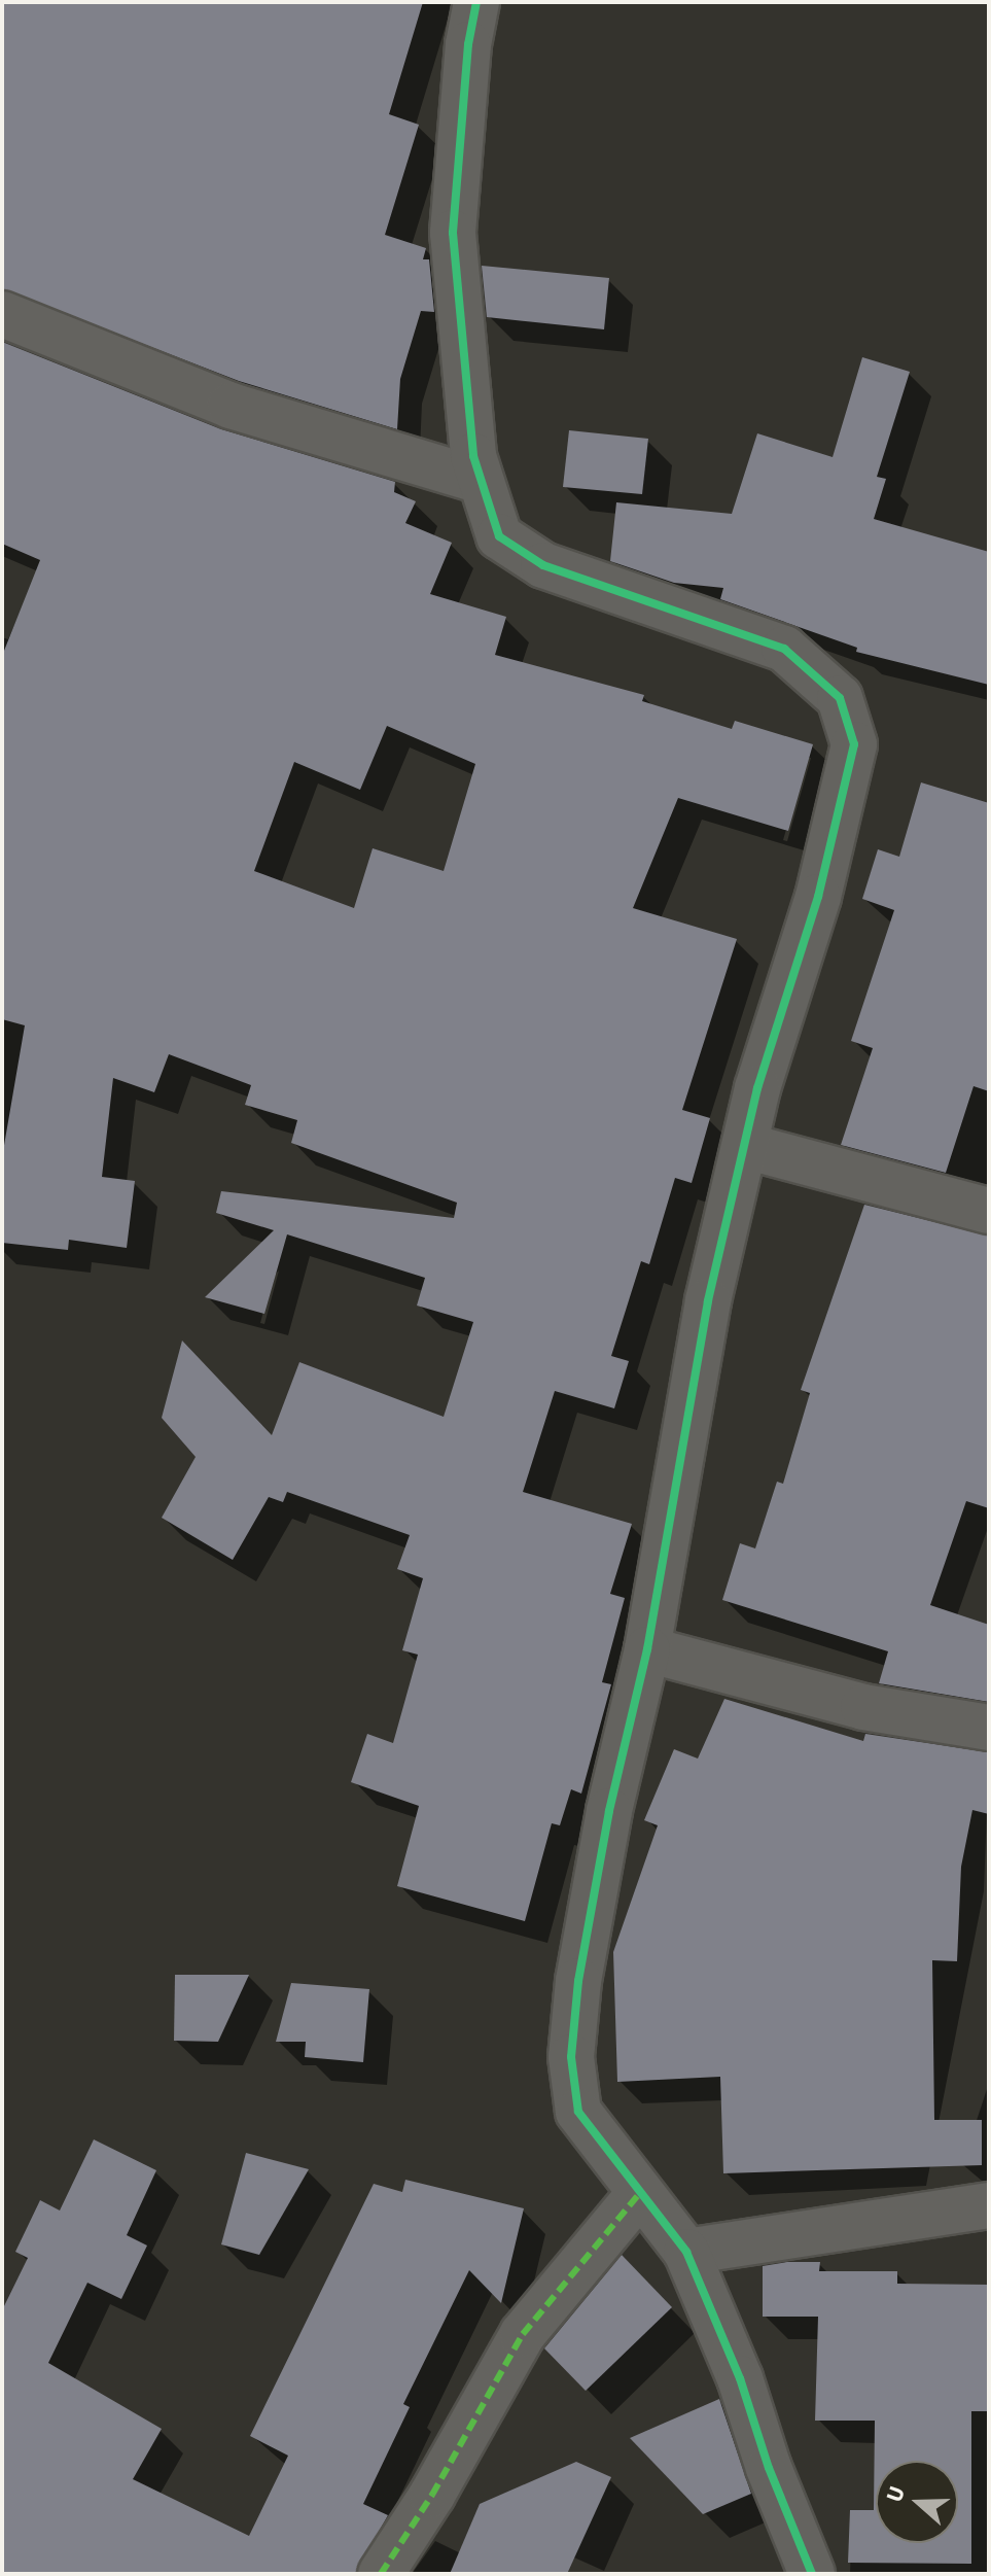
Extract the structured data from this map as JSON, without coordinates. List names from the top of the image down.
{
  "north": "left"
}
